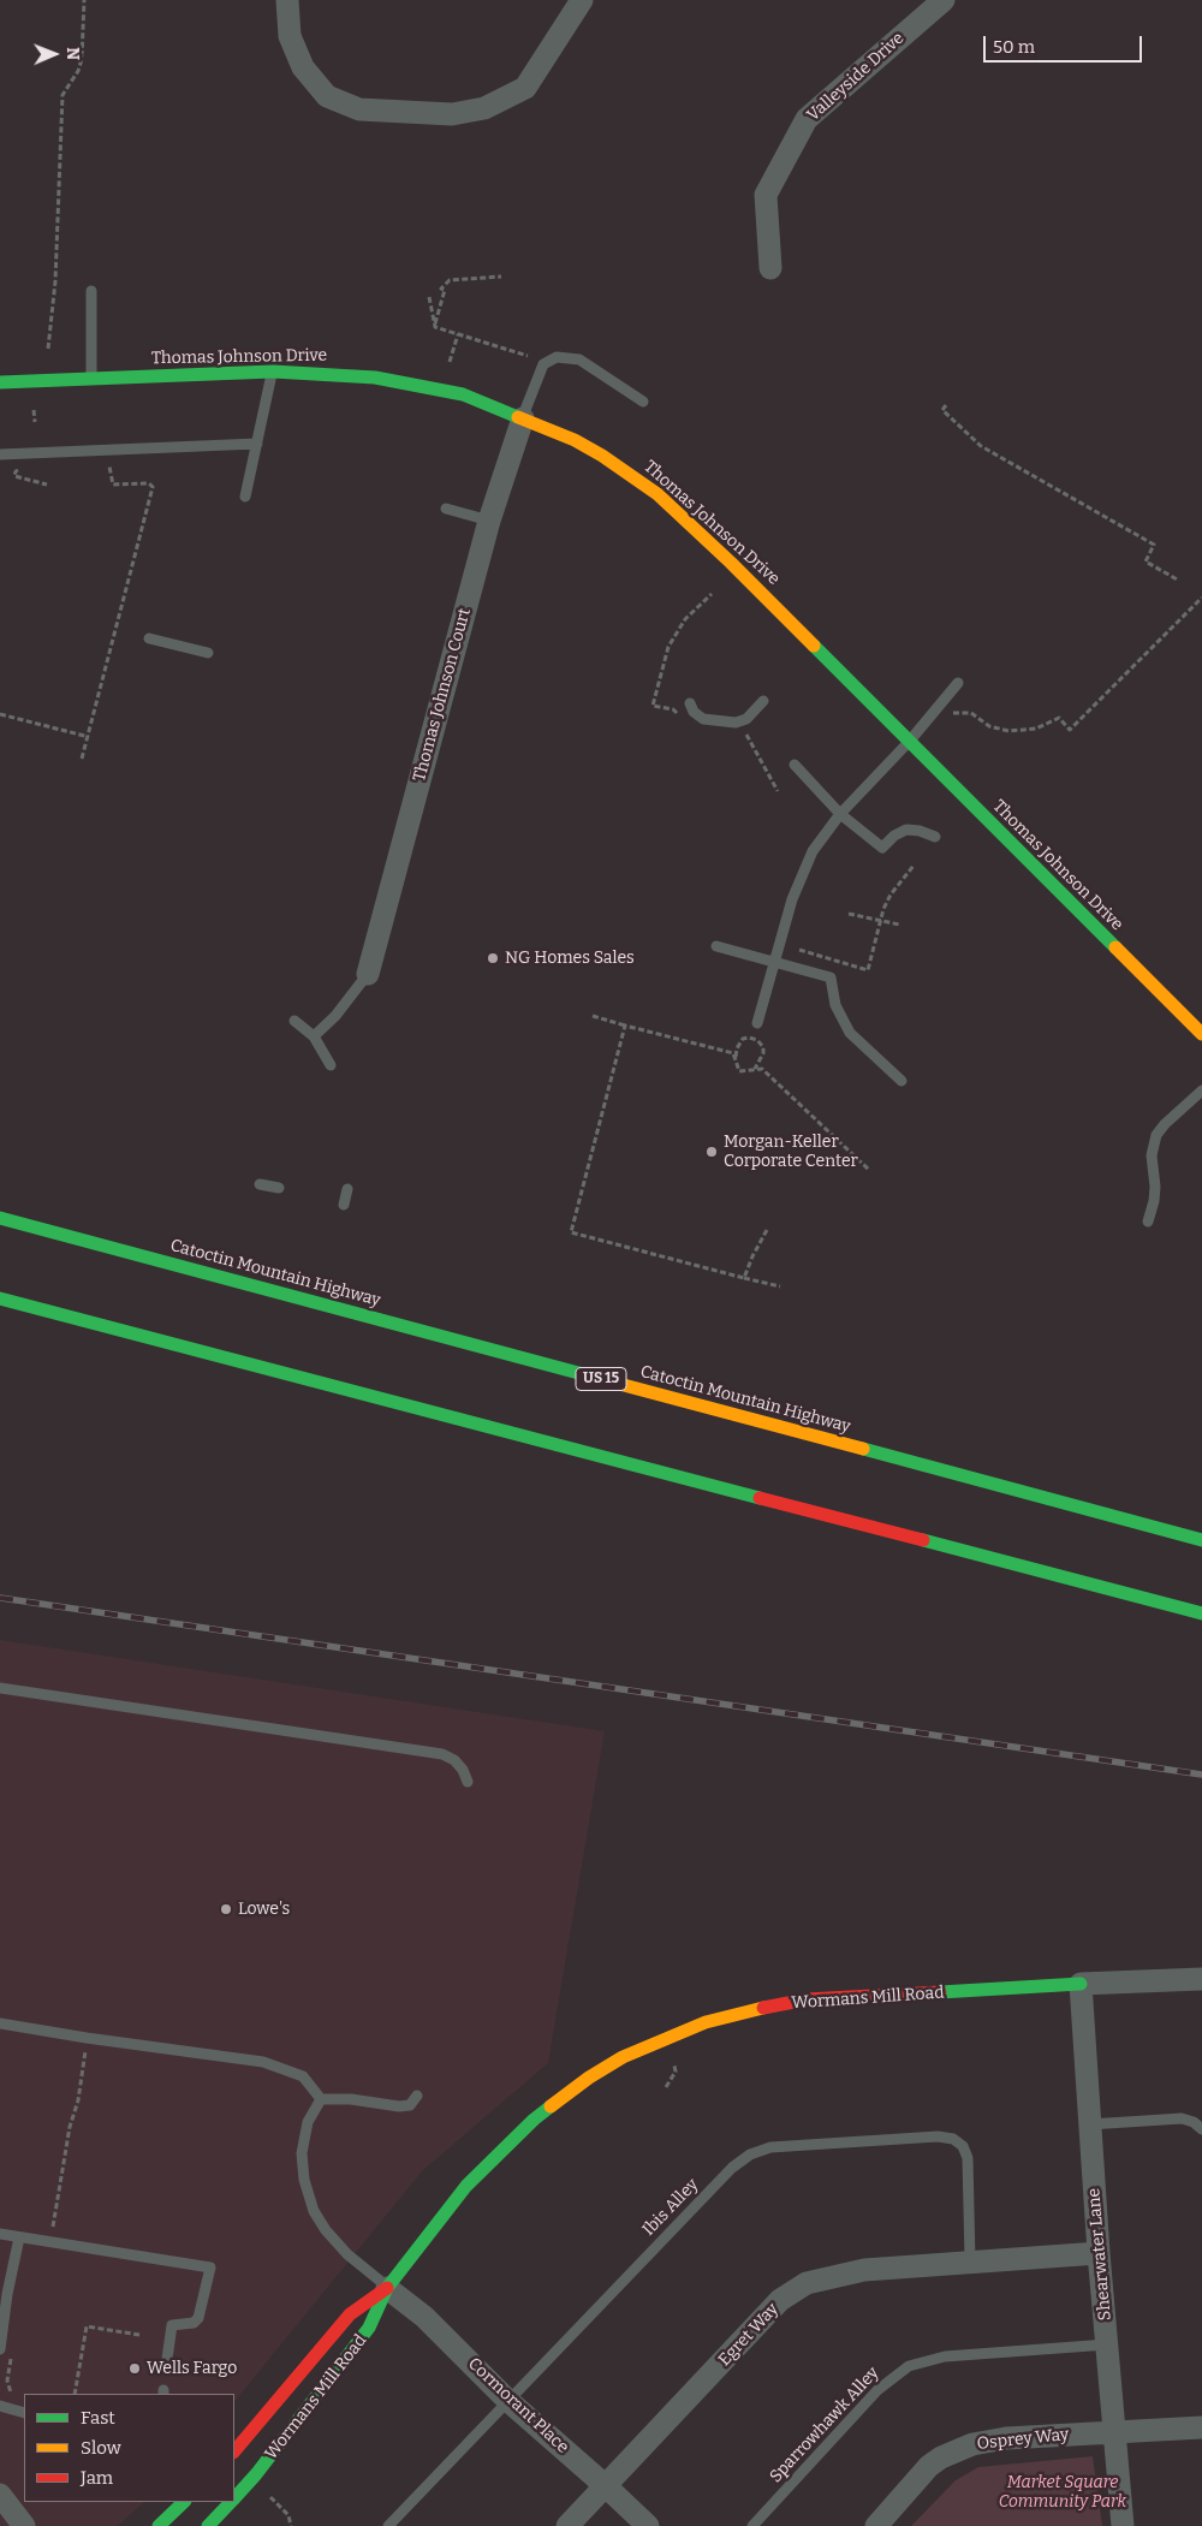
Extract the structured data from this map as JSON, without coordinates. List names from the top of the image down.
{
  "streets": {
    "main road": [
      "Thomas Johnson Drive",
      "Catoctin Mountain Highway",
      "US 15",
      "Wormans Mill Road"
    ],
    "street": [
      "Valleyside Drive",
      "Thomas Johnson Court",
      "Shearwater Lane",
      "Egret Way",
      "Cormorant Place",
      "Osprey Way"
    ],
    "lane": ["Ibis Alley", "Sparrowhawk Alley"]
  },
  "crossings": [
    ["Thomas Johnson Drive", "Thomas Johnson Court"],
    ["Wormans Mill Road", "Shearwater Lane"],
    ["Wormans Mill Road", "Cormorant Place"],
    ["Ibis Alley", "Egret Way"],
    ["Ibis Alley", "Cormorant Place"],
    ["Shearwater Lane", "Egret Way"],
    ["Shearwater Lane", "Sparrowhawk Alley"],
    ["Shearwater Lane", "Osprey Way"],
    ["Egret Way", "Cormorant Place"]
  ],
  "parks": ["Market Square Community Park"],
  "places": [
    "NG Homes Sales",
    "Morgan-Keller Corporate Center",
    "Lowe's",
    "Wells Fargo"
  ],
  "legend": ["Fast", "Slow", "Jam"],
  "scale_bar": "50 m",
  "north": "right"
}
